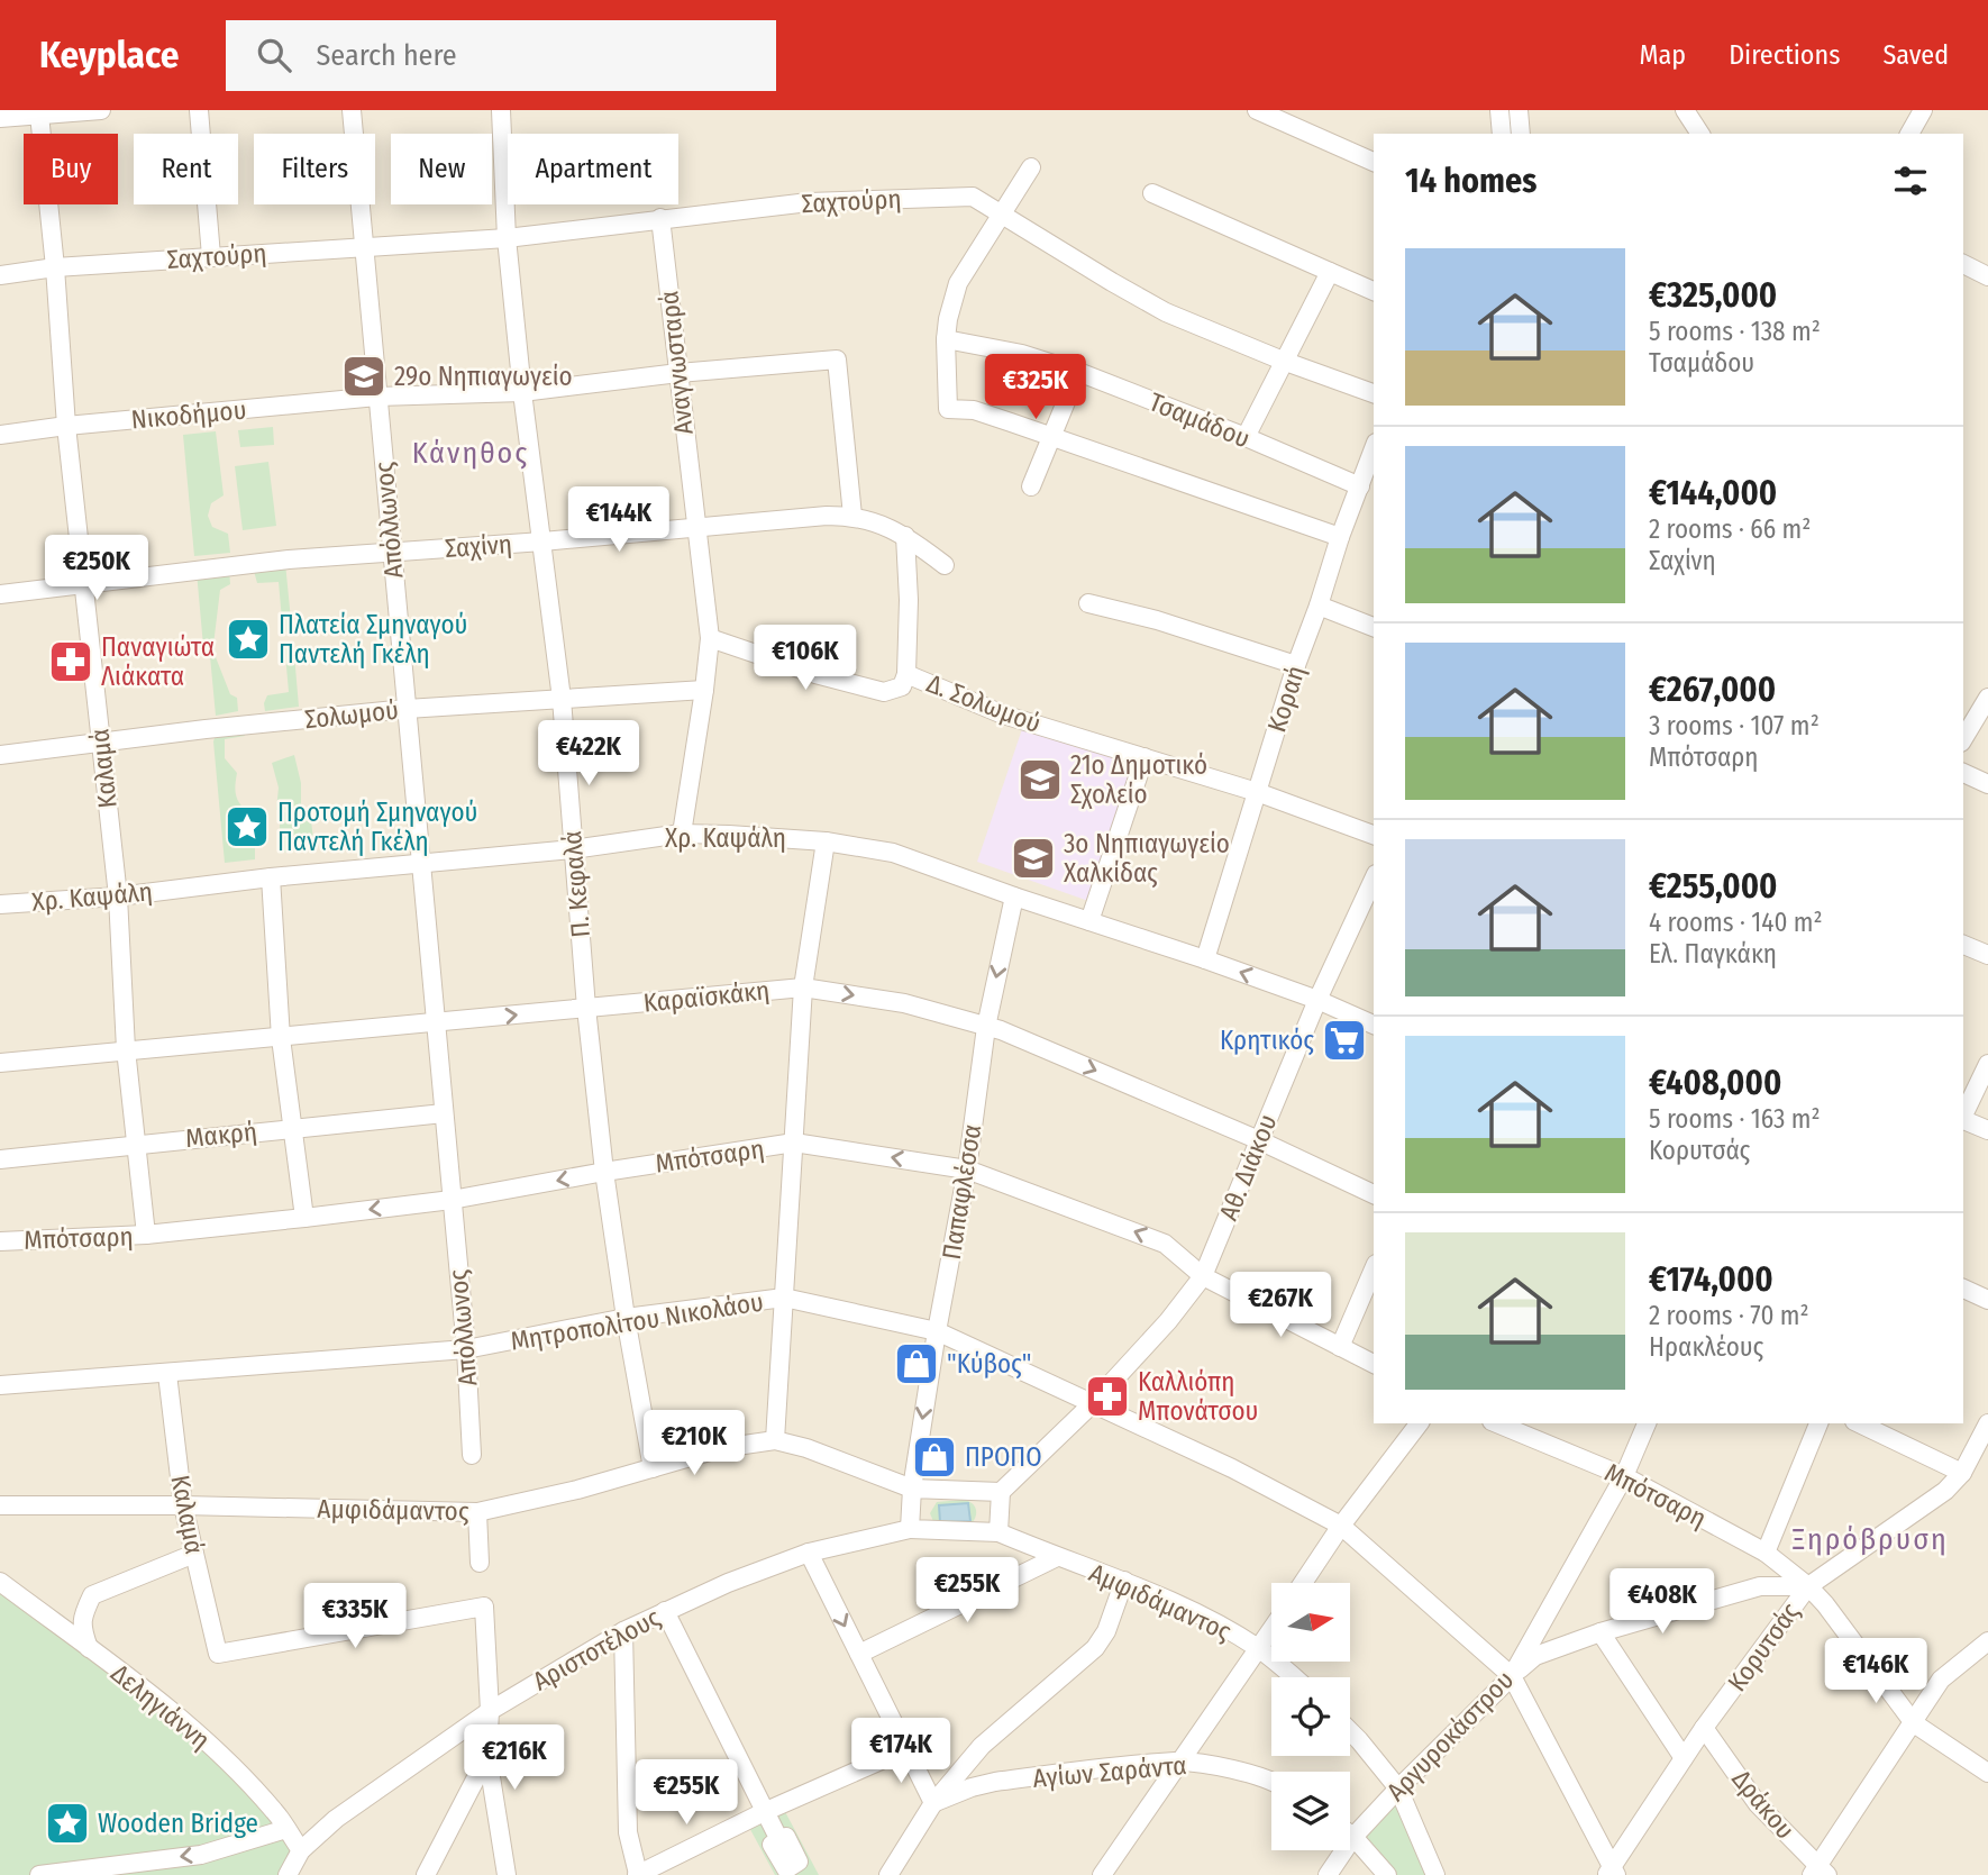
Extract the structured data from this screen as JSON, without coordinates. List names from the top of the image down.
{
  "streets": {
    "street": [
      "Σαχτούρη",
      "Αναγνωσταρά",
      "Νικοδήμου",
      "Τσαμάδου",
      "Απόλλωνος",
      "Σαχίνη",
      "Κοραή",
      "Δ. Σολωμού",
      "Σολωμού",
      "Καλαμά",
      "Χρ. Καψάλη",
      "Π. Κεφαλά",
      "Καραϊσκάκη",
      "Μακρή",
      "Μπότσαρη",
      "Αθ. Διάκου",
      "Παπαφλέσσα",
      "Μητροπολίτου Νικολάου",
      "Αμφιδάμαντος",
      "Κορυτσάς",
      "Αριστοτέλους",
      "Δεληγιάννη",
      "Αργυροκάστρου",
      "Αγίων Σαράντα",
      "Δράκου"
    ]
  },
  "crossings": [
    ["Σαχτούρη", "Αναγνωσταρά"],
    ["Σαχτούρη", "Απόλλωνος"],
    ["Σαχτούρη", "Καλαμά"],
    ["Σαχτούρη", "Π. Κεφαλά"],
    ["Αναγνωσταρά", "Σαχίνη"],
    ["Αναγνωσταρά", "Δ. Σολωμού"],
    ["Αναγνωσταρά", "Σολωμού"],
    ["Αναγνωσταρά", "Χρ. Καψάλη"],
    ["Νικοδήμου", "Απόλλωνος"],
    ["Νικοδήμου", "Καλαμά"],
    ["Τσαμάδου", "Κοραή"],
    ["Απόλλωνος", "Σαχίνη"],
    ["Απόλλωνος", "Σολωμού"],
    ["Απόλλωνος", "Χρ. Καψάλη"],
    ["Απόλλωνος", "Καραϊσκάκη"],
    ["Απόλλωνος", "Μακρή"],
    ["Απόλλωνος", "Μπότσαρη"],
    ["Απόλλωνος", "Μητροπολίτου Νικολάου"],
    ["Σαχίνη", "Καλαμά"],
    ["Σαχίνη", "Π. Κεφαλά"],
    ["Κοραή", "Δ. Σολωμού"],
    ["Κοραή", "Χρ. Καψάλη"],
    ["Σολωμού", "Καλαμά"],
    ["Σολωμού", "Π. Κεφαλά"],
    ["Καλαμά", "Χρ. Καψάλη"],
    ["Καλαμά", "Καραϊσκάκη"],
    ["Καλαμά", "Μακρή"],
    ["Καλαμά", "Μπότσαρη"],
    ["Καλαμά", "Μητροπολίτου Νικολάου"],
    ["Καλαμά", "Αμφιδάμαντος"],
    ["Καλαμά", "Αριστοτέλους"],
    ["Χρ. Καψάλη", "Π. Κεφαλά"],
    ["Χρ. Καψάλη", "Αθ. Διάκου"],
    ["Χρ. Καψάλη", "Παπαφλέσσα"],
    ["Π. Κεφαλά", "Καραϊσκάκη"],
    ["Π. Κεφαλά", "Μπότσαρη"],
    ["Π. Κεφαλά", "Μητροπολίτου Νικολάου"],
    ["Π. Κεφαλά", "Αμφιδάμαντος"],
    ["Καραϊσκάκη", "Αθ. Διάκου"],
    ["Καραϊσκάκη", "Παπαφλέσσα"],
    ["Μπότσαρη", "Αθ. Διάκου"],
    ["Μπότσαρη", "Παπαφλέσσα"],
    ["Μπότσαρη", "Κορυτσάς"],
    ["Μπότσαρη", "Αργυροκάστρου"],
    ["Αθ. Διάκου", "Μητροπολίτου Νικολάου"],
    ["Αθ. Διάκου", "Αμφιδάμαντος"],
    ["Παπαφλέσσα", "Μητροπολίτου Νικολάου"],
    ["Παπαφλέσσα", "Αμφιδάμαντος"],
    ["Παπαφλέσσα", "Αριστοτέλους"],
    ["Μητροπολίτου Νικολάου", "Κορυτσάς"],
    ["Μητροπολίτου Νικολάου", "Αργυροκάστρου"],
    ["Αμφιδάμαντος", "Αριστοτέλους"],
    ["Κορυτσάς", "Δράκου"],
    ["Αριστοτέλους", "Δεληγιάννη"]
  ],
  "one_way": ["Καραϊσκάκη"],
  "districts": ["Κάνηθος", "Ξηρόβρυση"],
  "places": {
    "school or university": ["29ο Νηπιαγωγείο", "21ο Δημοτικό Σχολείο", "3ο Νηπιαγωγείο Χαλκίδας"],
    "place": ["Πλατεία Σμηναγού Παντελή Γκέλη", "Προτομή Σμηναγού Παντελή Γκέλη", "Wooden Bridge"],
    "pharmacy": ["Παναγιώτα Λιάκατα", "Καλλιόπη Μπονάτσου"],
    "supermarket": ["Κρητικός"],
    "shop": ["\"Κύβος\"", "ΠΡΟΠΟ"]
  },
  "north": "right",
  "page": {
    "header": "Keyplace",
    "search": "Search here",
    "nav": ["Map", "Directions", "Saved"],
    "chip": [
      "Buy",
      "Rent",
      "Filters",
      "New",
      "Apartment"
    ],
    "heading": "14 homes",
    "list": [
      {
        "name": "€325,000",
        "note": "5 rooms · 138 m² · Τσαμάδου"
      },
      {
        "name": "€144,000",
        "note": "2 rooms · 66 m² · Σαχίνη"
      },
      {
        "name": "€267,000",
        "note": "3 rooms · 107 m² · Μπότσαρη"
      },
      {
        "name": "€255,000",
        "note": "4 rooms · 140 m² · Ελ. Παγκάκη"
      },
      {
        "name": "€408,000",
        "note": "5 rooms · 163 m² · Κορυτσάς"
      },
      {
        "name": "€174,000",
        "note": "2 rooms · 70 m² · Ηρακλέους"
      }
    ],
    "price": [
      "€325K",
      "€144K",
      "€250K",
      "€106K",
      "€422K",
      "€267K",
      "€210K",
      "€255K",
      "€408K",
      "€335K",
      "€146K",
      "€174K",
      "€216K",
      "€255K"
    ]
  }
}
